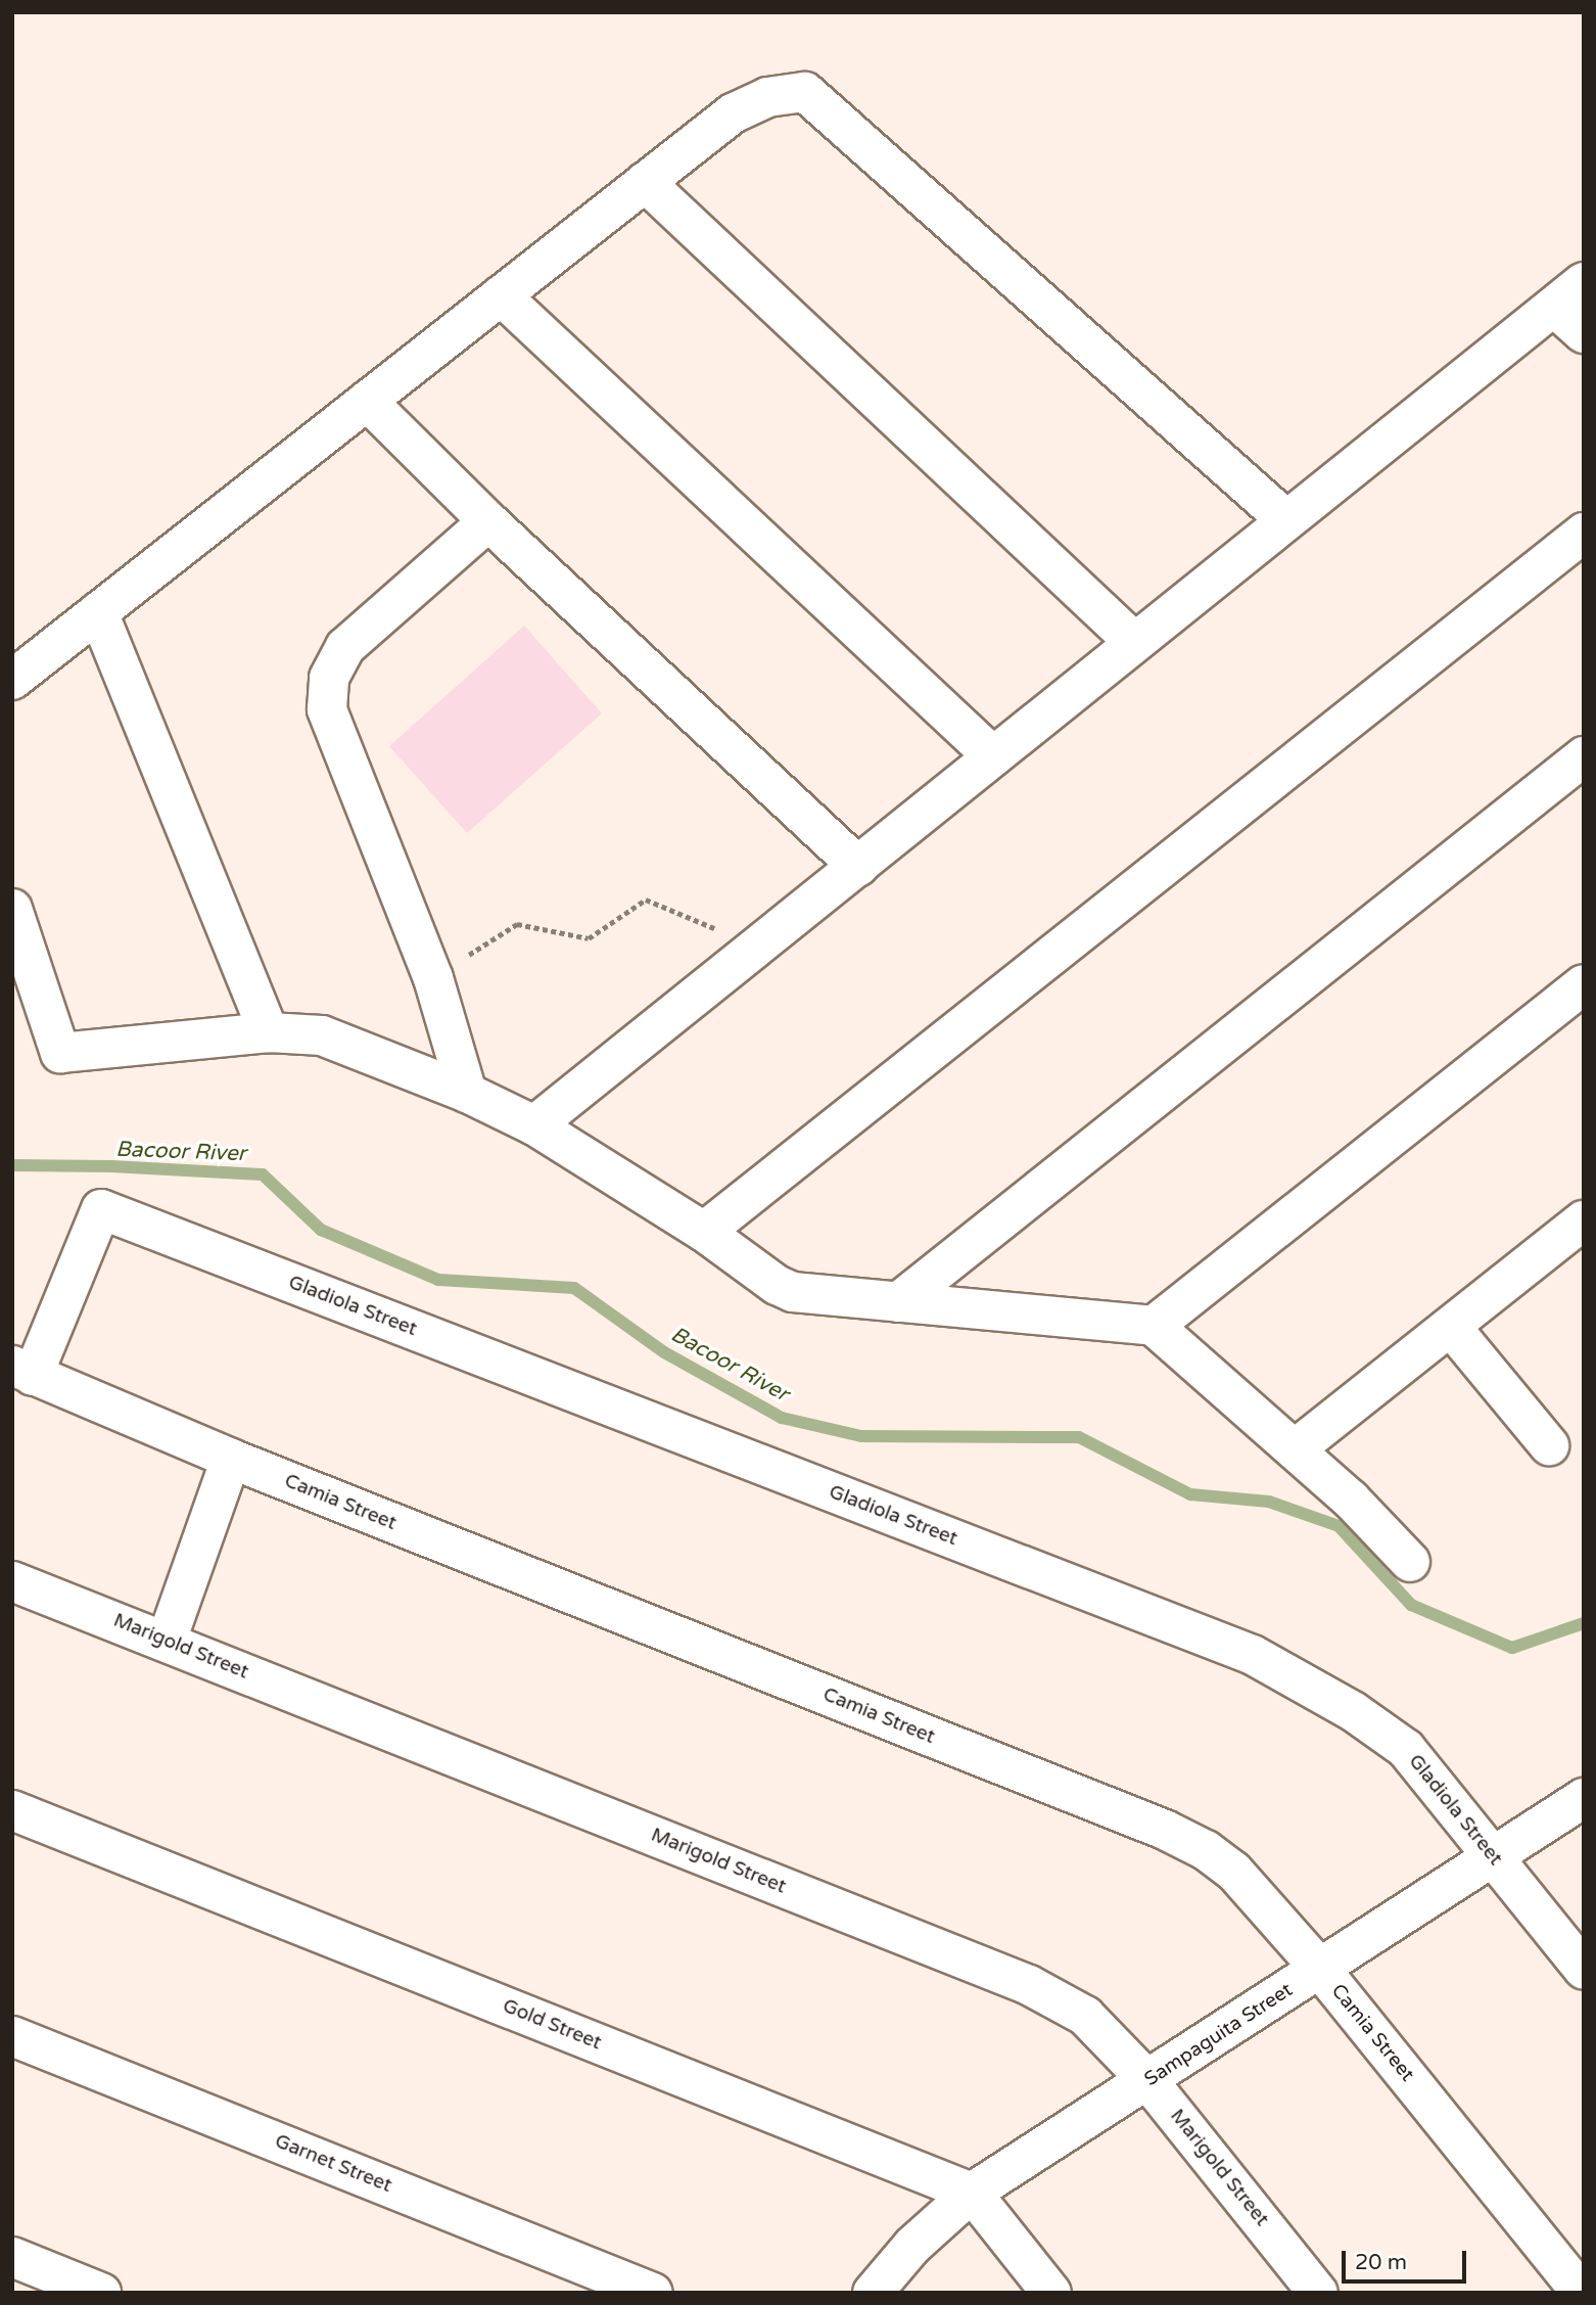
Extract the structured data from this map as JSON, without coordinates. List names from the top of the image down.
{
  "streets": {
    "street": [
      "Gladiola Street",
      "Camia Street",
      "Marigold Street",
      "Gold Street",
      "Sampaguita Street",
      "Garnet Street"
    ]
  },
  "crossings": [
    ["Gladiola Street", "Camia Street"],
    ["Gladiola Street", "Sampaguita Street"],
    ["Camia Street", "Sampaguita Street"],
    ["Marigold Street", "Sampaguita Street"],
    ["Gold Street", "Sampaguita Street"]
  ],
  "water": ["Bacoor River"],
  "scale_bar": "20 m"
}
